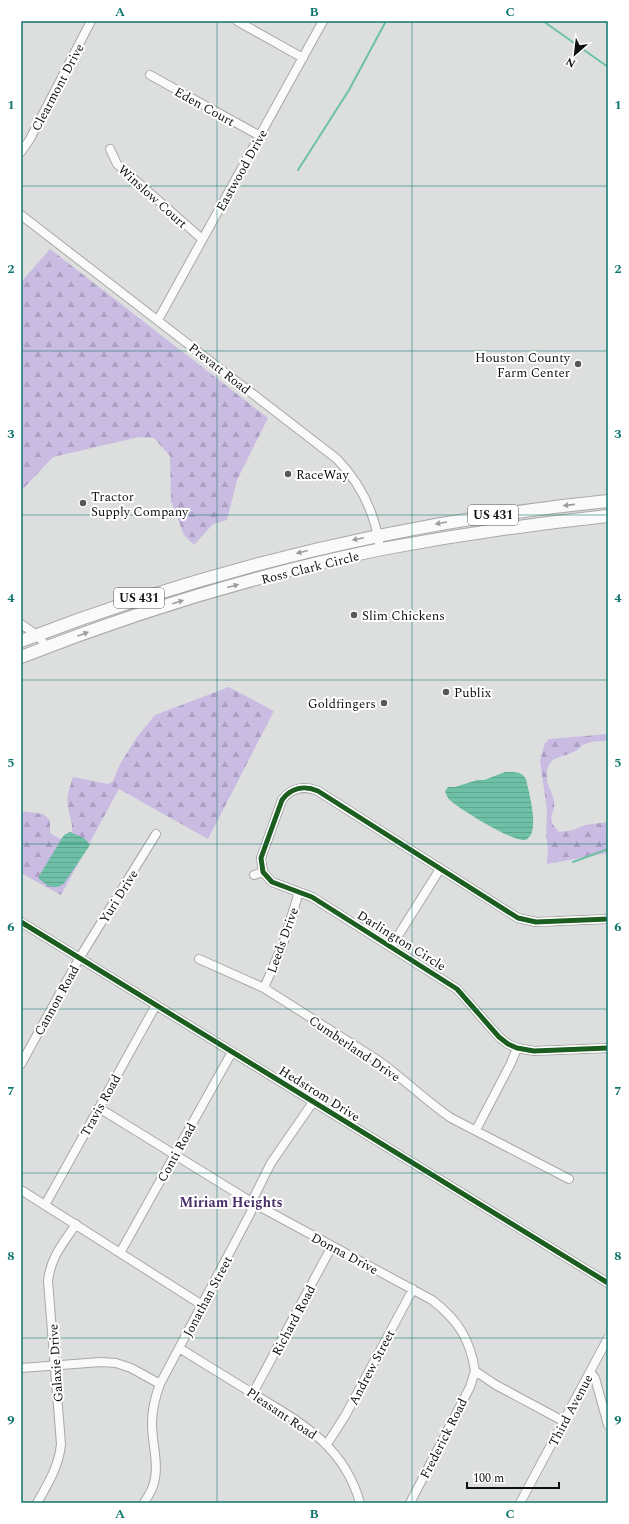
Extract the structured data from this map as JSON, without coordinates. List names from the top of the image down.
{
  "streets": {
    "highway": ["US 431", "Ross Clark Circle"],
    "street": [
      "Clearmont Drive",
      "Eden Court",
      "Eastwood Drive",
      "Winslow Court",
      "Prevatt Road",
      "Yuri Drive",
      "Leeds Drive",
      "Darlington Circle",
      "Cannon Road",
      "Cumberland Drive",
      "Hedstrom Drive",
      "Travis Road",
      "Conti Road",
      "Donna Drive",
      "Jonathan Street",
      "Richard Road",
      "Galaxie Drive",
      "Andrew Street",
      "Third Avenue",
      "Pleasant Road",
      "Frederick Road"
    ]
  },
  "crossings": [
    ["Eden Court", "Eastwood Drive"],
    ["Eastwood Drive", "Winslow Court"],
    ["Eastwood Drive", "Prevatt Road"],
    ["Prevatt Road", "Ross Clark Circle"],
    ["Yuri Drive", "Cannon Road"],
    ["Yuri Drive", "Hedstrom Drive"],
    ["Leeds Drive", "Darlington Circle"],
    ["Leeds Drive", "Cumberland Drive"],
    ["Cannon Road", "Hedstrom Drive"],
    ["Hedstrom Drive", "Travis Road"],
    ["Hedstrom Drive", "Conti Road"],
    ["Hedstrom Drive", "Jonathan Street"],
    ["Travis Road", "Donna Drive"],
    ["Conti Road", "Donna Drive"],
    ["Donna Drive", "Jonathan Street"],
    ["Donna Drive", "Richard Road"],
    ["Donna Drive", "Andrew Street"],
    ["Donna Drive", "Frederick Road"],
    ["Jonathan Street", "Pleasant Road"],
    ["Richard Road", "Pleasant Road"],
    ["Andrew Street", "Pleasant Road"]
  ],
  "districts": ["Miriam Heights"],
  "places": [
    "Houston County Farm Center",
    "RaceWay",
    "Tractor Supply Company",
    "Slim Chickens",
    "Publix",
    "Goldfingers"
  ],
  "scale_bar": "100 m",
  "north": "bottom left",
  "grid": {
    "columns": ["A", "B", "C"],
    "rows": [
      "1",
      "2",
      "3",
      "4",
      "5",
      "6",
      "7",
      "8",
      "9"
    ]
  }
}
